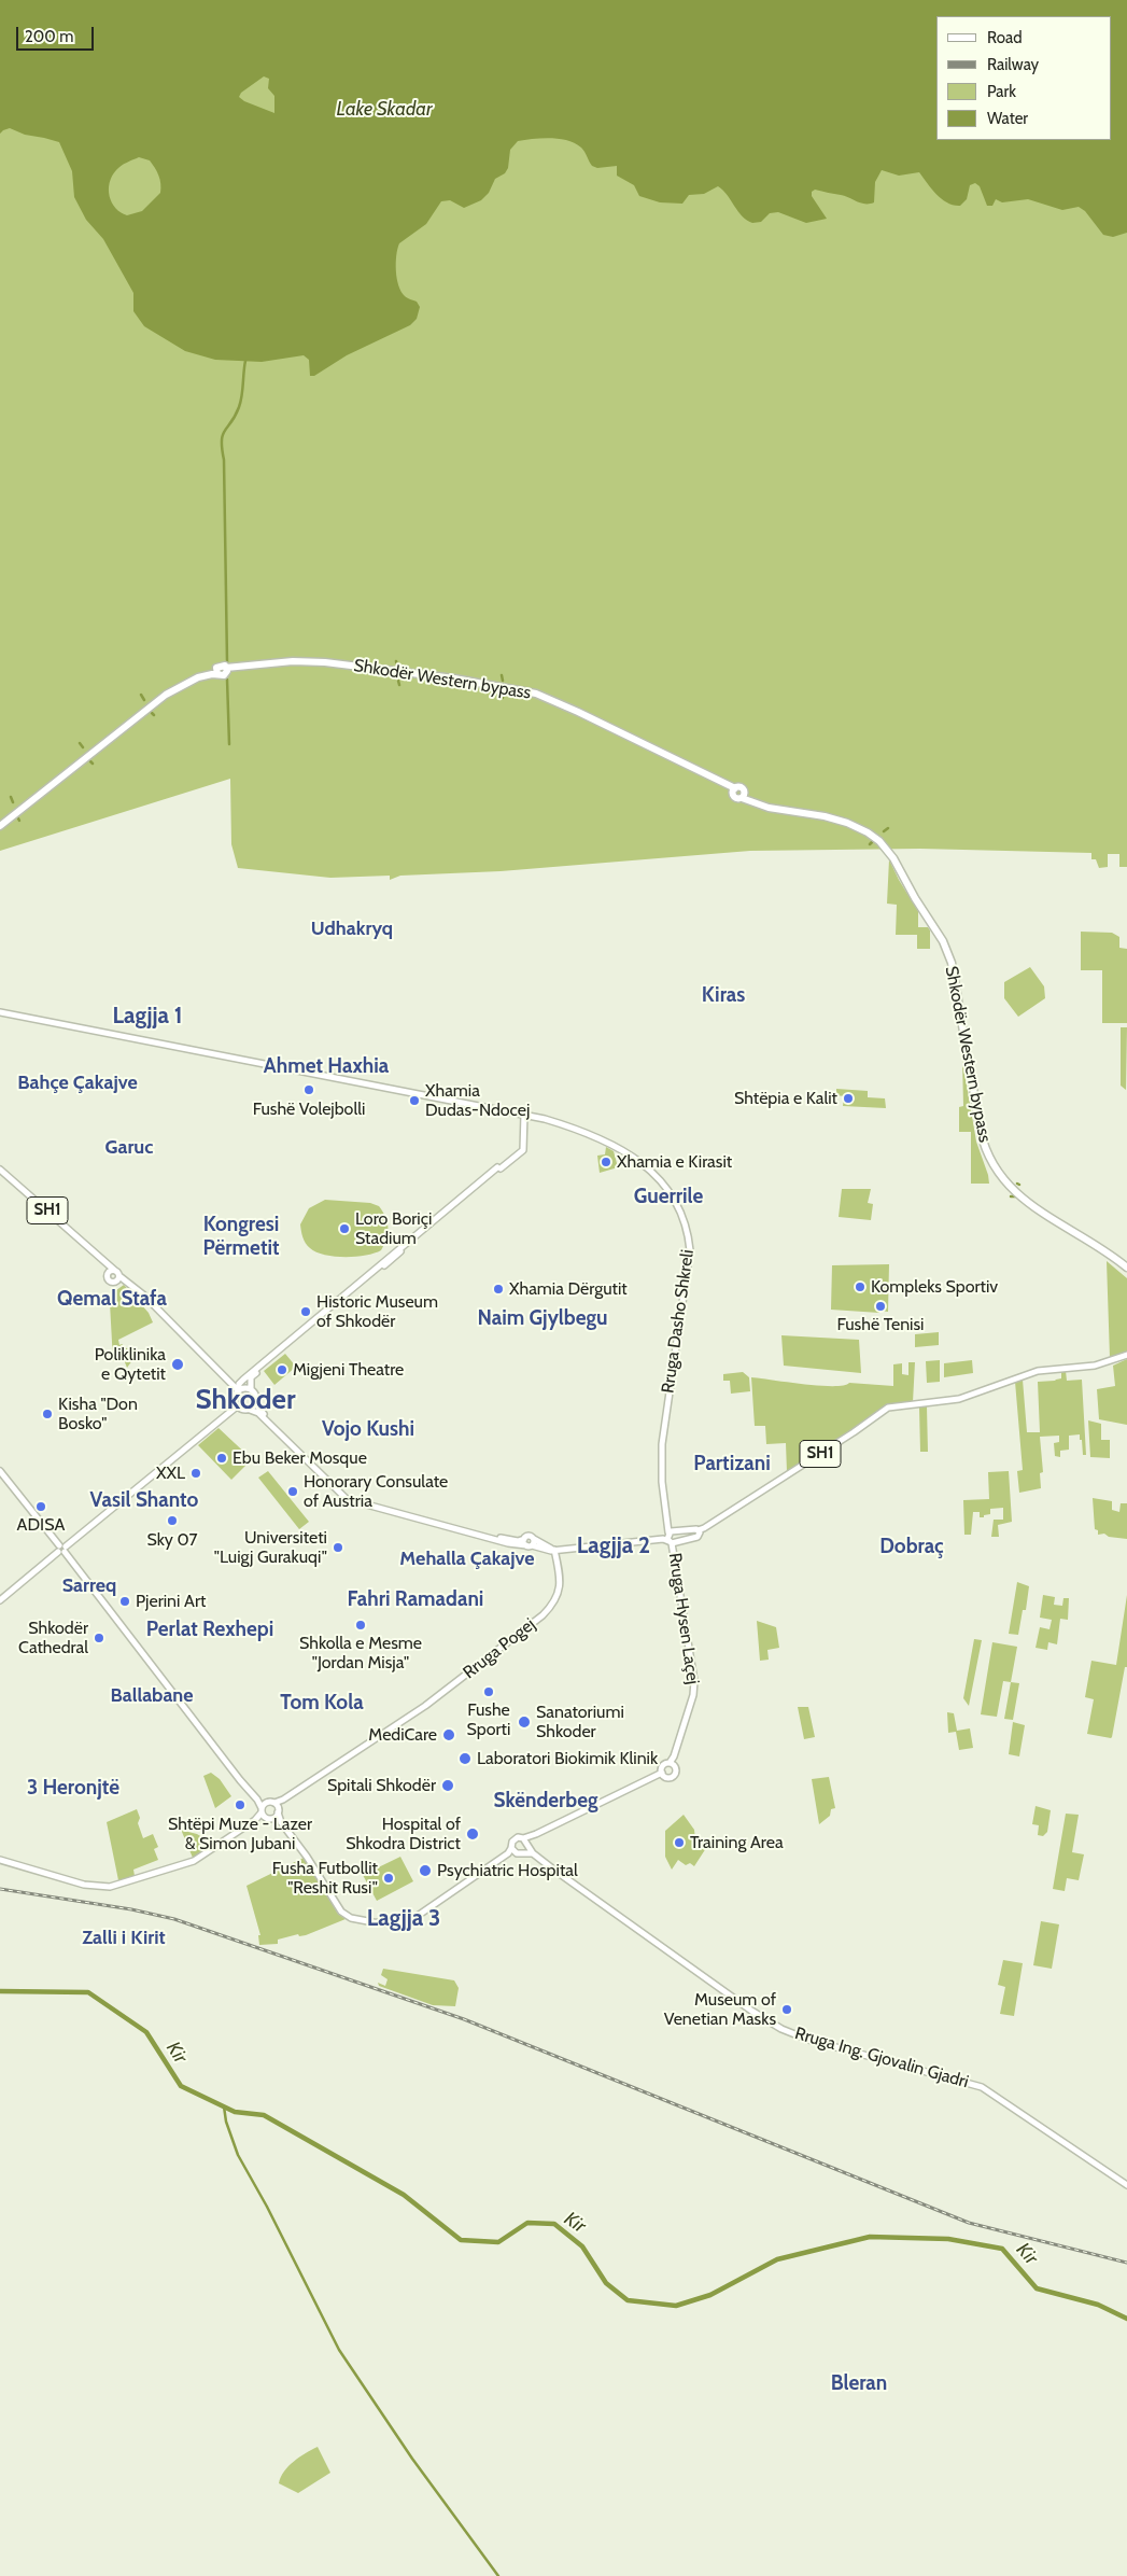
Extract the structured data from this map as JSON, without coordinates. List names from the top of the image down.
{
  "streets": {
    "highway": ["Shkodër Western bypass"],
    "main road": [
      "SH1",
      "Rruga Dasho Shkreli",
      "Rruga Hysen Laçej",
      "Rruga Pogej",
      "Rruga Ing. Gjovalin Gjadri"
    ]
  },
  "crossings": [
    ["Rruga Dasho Shkreli", "Rruga Hysen Laçej"]
  ],
  "districts": [
    "Udhakryq",
    "Kiras",
    "Lagjja 1",
    "Ahmet Haxhia",
    "Bahçe Çakajve",
    "Garuc",
    "Guerrile",
    "Kongresi Përmetit",
    "Qemal Stafa",
    "Naim Gjylbegu",
    "Shkoder",
    "Vojo Kushi",
    "Partizani",
    "Vasil Shanto",
    "Lagjja 2",
    "Dobraç",
    "Mehalla Çakajve",
    "Sarreq",
    "Fahri Ramadani",
    "Perlat Rexhepi",
    "Ballabane",
    "Tom Kola",
    "3 Heronjtë",
    "Skënderbeg",
    "Lagjja 3",
    "Zalli i Kirit",
    "Bleran"
  ],
  "water": ["Lake Skadar", "Kir"],
  "places": [
    "Fushë Volejbolli",
    "Shtëpia e Kalit",
    "Xhamia Dudas-Ndocej",
    "Xhamia e Kirasit",
    "Loro Boriçi Stadium",
    "Kompleks Sportiv",
    "Xhamia Dërgutit",
    "Fushë Tenisi",
    "Historic Museum of Shkodër",
    "Poliklinika e Qytetit",
    "Migjeni Theatre",
    "Kisha \"Don Bosko\"",
    "Ebu Beker Mosque",
    "XXL",
    "Honorary Consulate of Austria",
    "ADISA",
    "Sky 07",
    "Universiteti \"Luigj Gurakuqi\"",
    "Pjerini Art",
    "Shkolla e Mesme \"Jordan Misja\"",
    "Shkodër Cathedral",
    "Fushe Sporti",
    "Sanatoriumi Shkoder",
    "MediCare",
    "Laboratori Biokimik Klinik",
    "Spitali Shkodër",
    "Shtëpi Muze - Lazer & Simon Jubani",
    "Hospital of Shkodra District",
    "Training Area",
    "Psychiatric Hospital",
    "Fusha Futbollit \"Reshit Rusi\"",
    "Museum of Venetian Masks"
  ],
  "legend": [
    "Road",
    "Railway",
    "Park",
    "Water"
  ],
  "scale_bar": "200 m"
}
